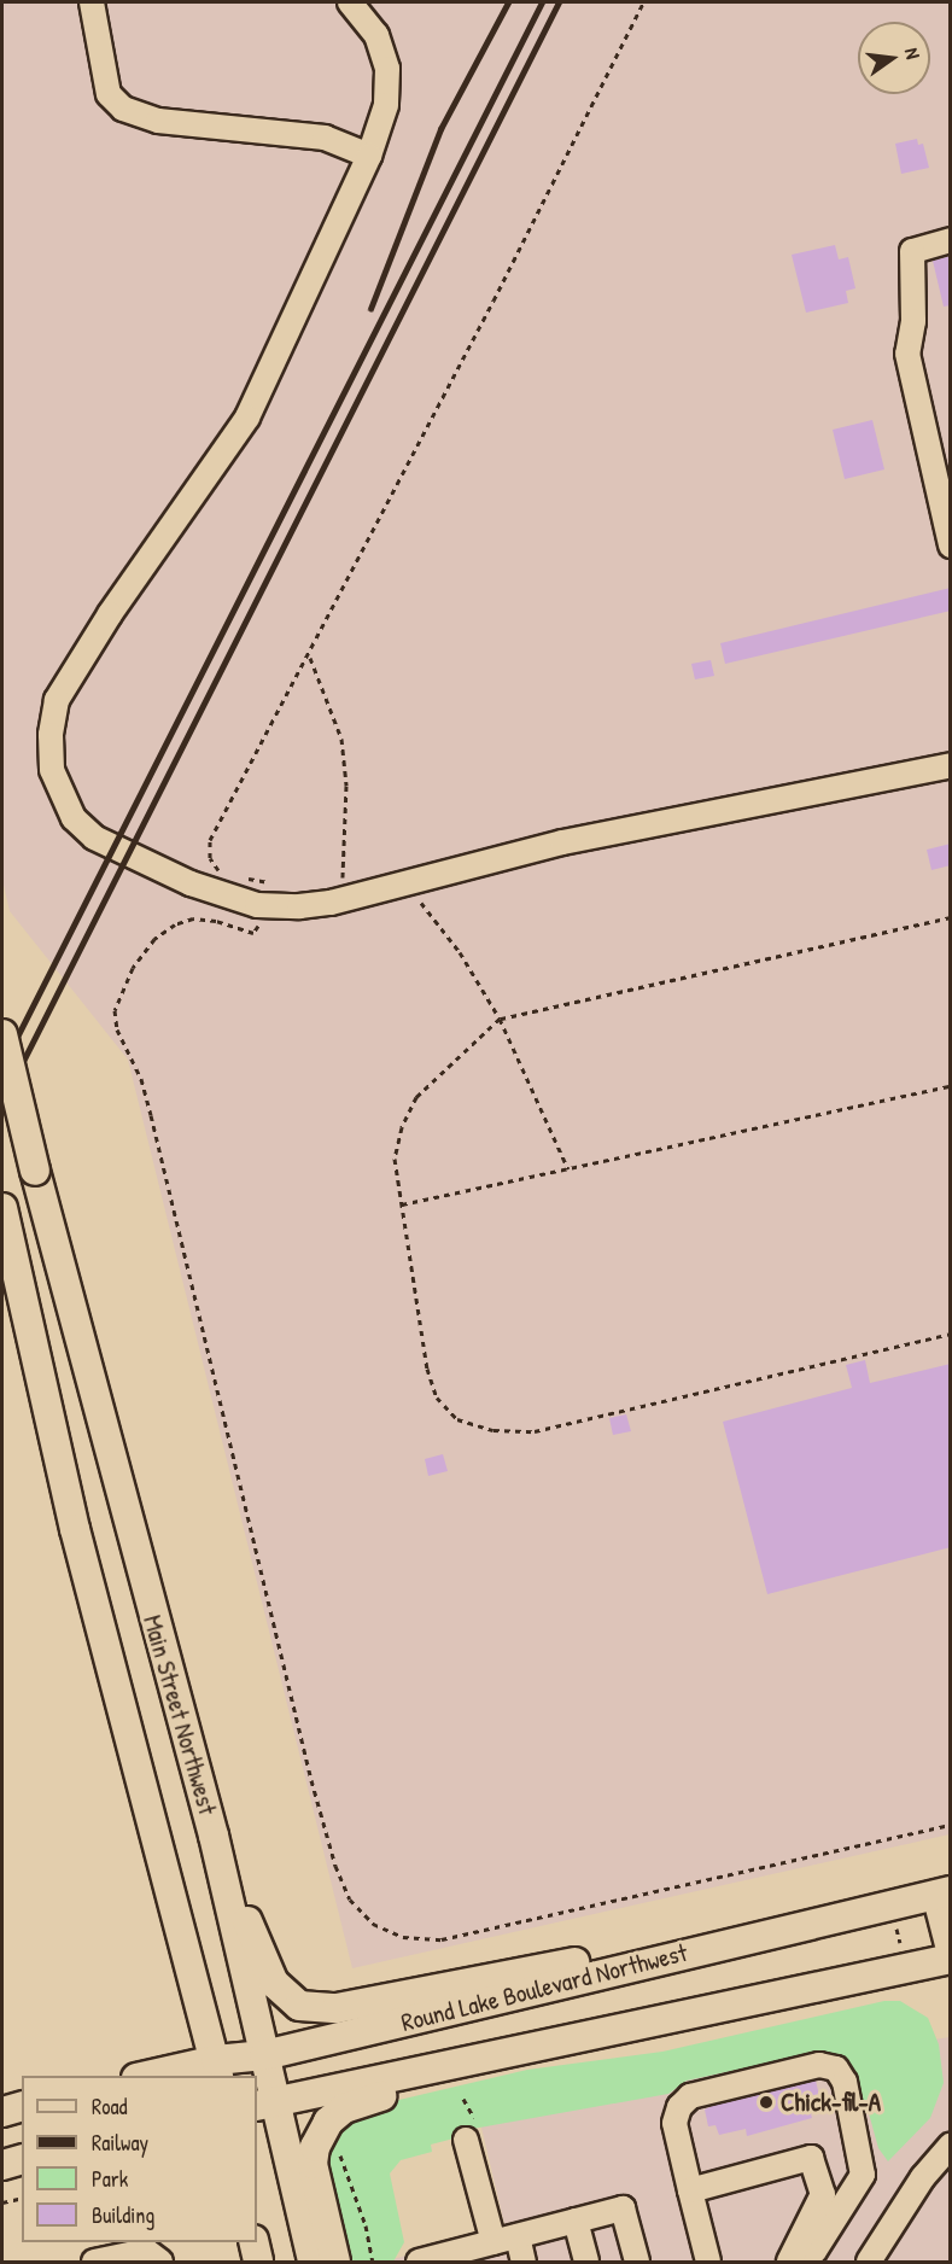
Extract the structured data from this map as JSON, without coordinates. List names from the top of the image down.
{
  "streets": {
    "main road": ["Main Street Northwest", "Round Lake Boulevard Northwest"]
  },
  "crossings": [
    ["Main Street Northwest", "Round Lake Boulevard Northwest"]
  ],
  "places": ["Chick-fil-A"],
  "legend": [
    "Road",
    "Railway",
    "Park",
    "Building"
  ],
  "north": "right"
}
